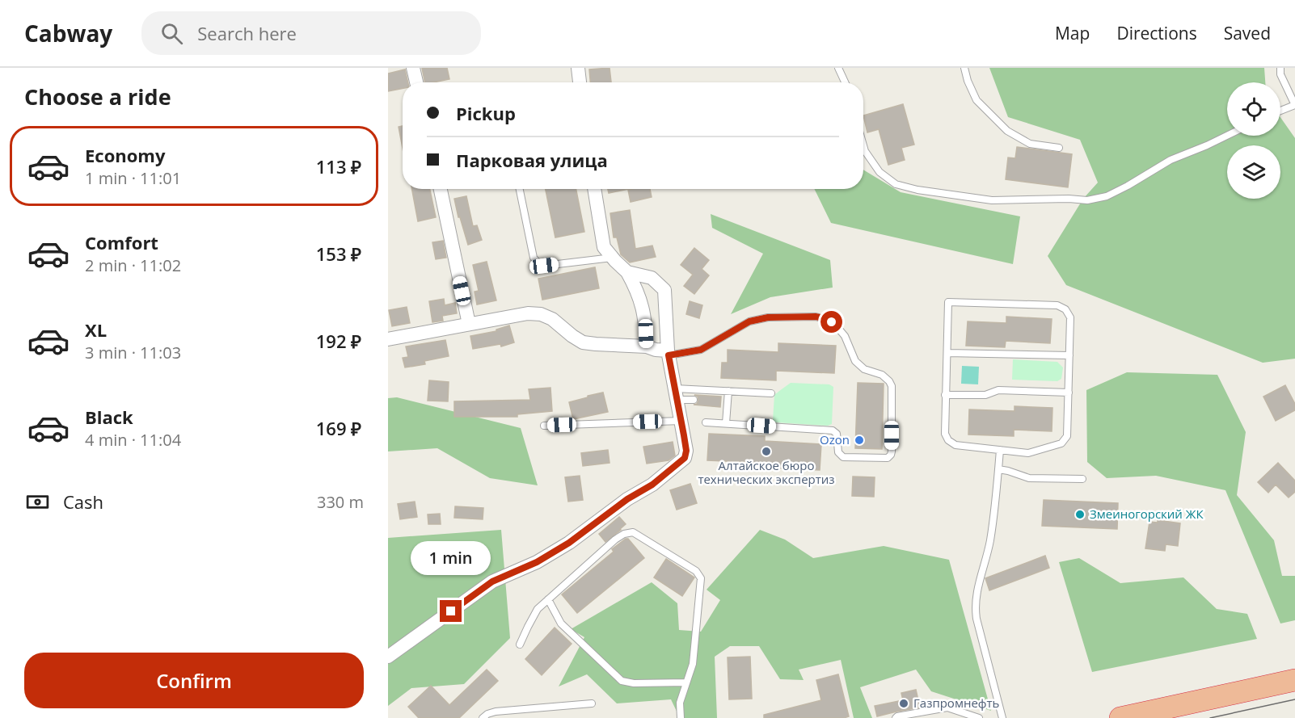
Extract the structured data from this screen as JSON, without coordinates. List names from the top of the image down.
{
  "places": [
    "Ozon",
    "Алтайское бюро технических экспертиз",
    "Змеиногорский ЖК",
    "Газпромнефть"
  ],
  "page": {
    "header": "Cabway",
    "search": "Search here",
    "nav": ["Map", "Directions", "Saved"],
    "heading": "Choose a ride",
    "banner": ["Pickup", "Парковая улица"],
    "list": [
      {
        "name": "Economy",
        "note": "1 min · 11:01",
        "value": "113 ₽"
      },
      {
        "name": "Comfort",
        "note": "2 min · 11:02",
        "value": "153 ₽"
      },
      {
        "name": "XL",
        "note": "3 min · 11:03",
        "value": "192 ₽"
      },
      {
        "name": "Black",
        "note": "4 min · 11:04",
        "value": "169 ₽"
      }
    ],
    "pay": ["Cash", "330 m"],
    "bubble": "1 min",
    "buttons": "Confirm"
  }
}
